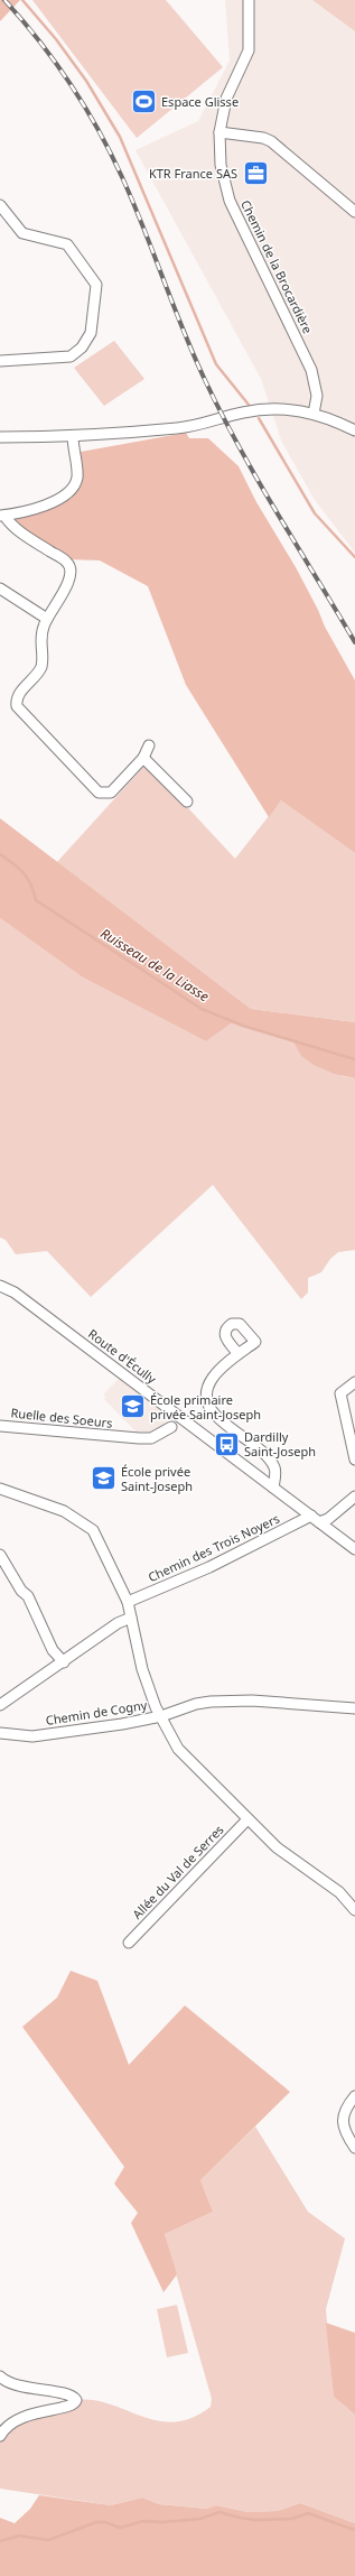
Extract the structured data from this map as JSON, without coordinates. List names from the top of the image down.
{
  "streets": {
    "street": [
      "Chemin de la Brocardière",
      "Route d'Écully",
      "Ruelle des Soeurs",
      "Chemin des Trois Noyers",
      "Chemin de Cogny",
      "Allée du Val de Serres"
    ]
  },
  "crossings": [
    ["Route d'Écully", "Chemin des Trois Noyers"]
  ],
  "water": ["Ruisseau de la Liasse"],
  "places": {
    "sports": ["Espace Glisse"],
    "office": ["KTR France SAS"],
    "school or university": ["École primaire privée Saint-Joseph", "École privée Saint-Joseph"],
    "bus stop": ["Dardilly Saint-Joseph"]
  }
}
